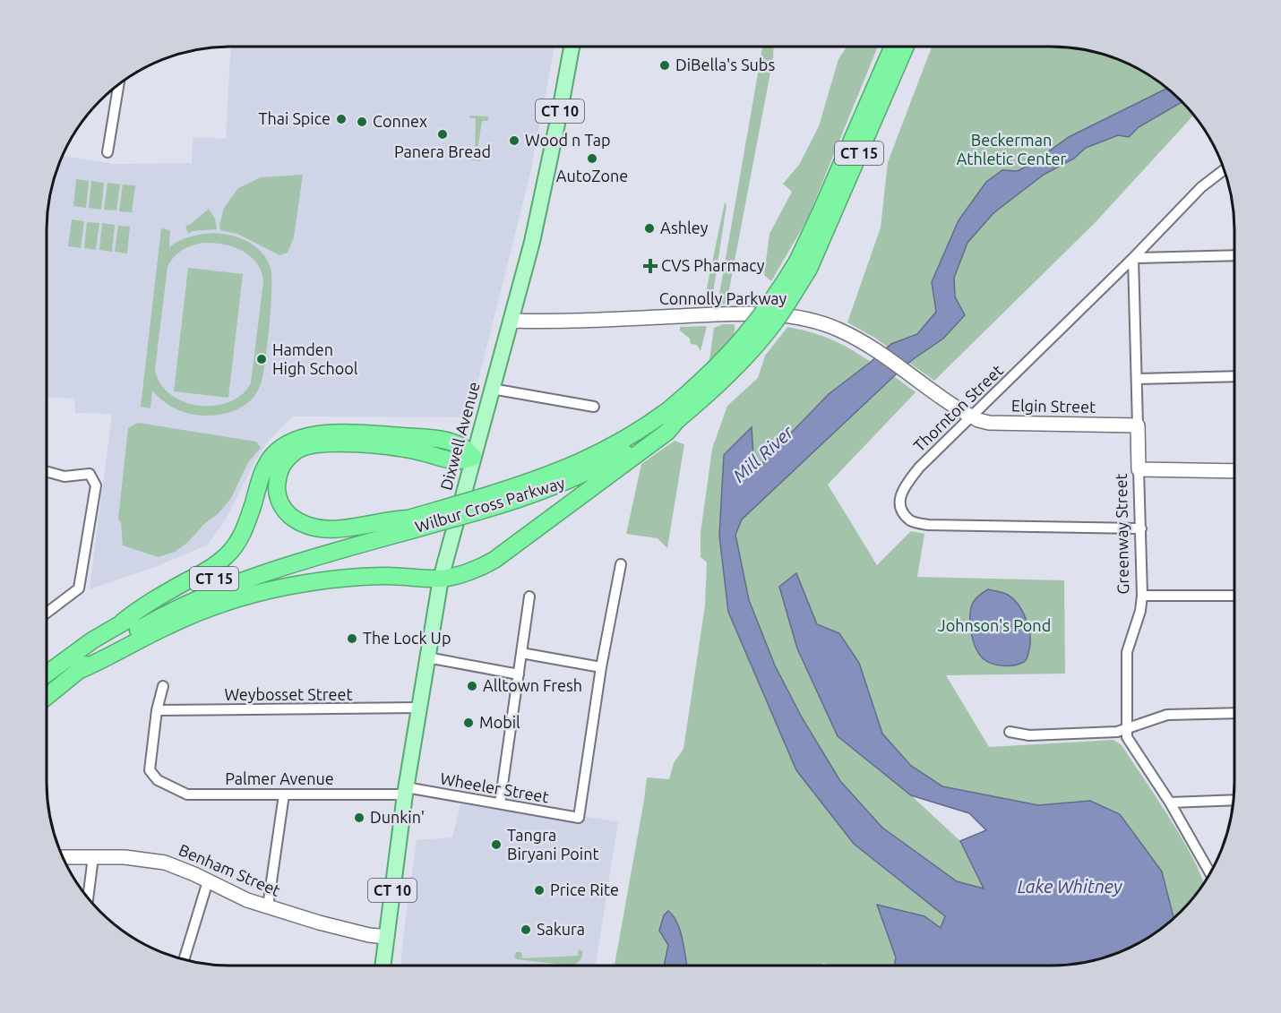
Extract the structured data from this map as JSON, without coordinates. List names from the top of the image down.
{
  "streets": {
    "highway": ["CT 15", "Wilbur Cross Parkway"],
    "main road": [
      "CT 10",
      "Connolly Parkway",
      "Elgin Street",
      "Dixwell Avenue",
      "Greenway Street",
      "Benham Street"
    ],
    "street": [
      "Thornton Street",
      "Weybosset Street",
      "Palmer Avenue",
      "Wheeler Street"
    ]
  },
  "crossings": [
    ["Connolly Parkway", "Elgin Street"],
    ["Connolly Parkway", "Thornton Street"],
    ["Connolly Parkway", "Dixwell Avenue"],
    ["Elgin Street", "Thornton Street"],
    ["Elgin Street", "Greenway Street"],
    ["Thornton Street", "Greenway Street"],
    ["Dixwell Avenue", "Weybosset Street"],
    ["Dixwell Avenue", "Palmer Avenue"],
    ["Dixwell Avenue", "Wheeler Street"],
    ["Dixwell Avenue", "Benham Street"],
    ["Weybosset Street", "Palmer Avenue"],
    ["Palmer Avenue", "Wheeler Street"]
  ],
  "water": ["Mill River", "Lake Whitney"],
  "parks": ["Beckerman Athletic Center", "Johnson's Pond"],
  "places": {
    "other": [
      "DiBella's Subs",
      "Thai Spice",
      "Connex",
      "Panera Bread",
      "Wood n Tap",
      "AutoZone",
      "Ashley",
      "Hamden High School",
      "The Lock Up",
      "Alltown Fresh",
      "Mobil",
      "Dunkin'",
      "Tangra Biryani Point",
      "Price Rite",
      "Sakura"
    ],
    "health": ["CVS Pharmacy"]
  }
}
